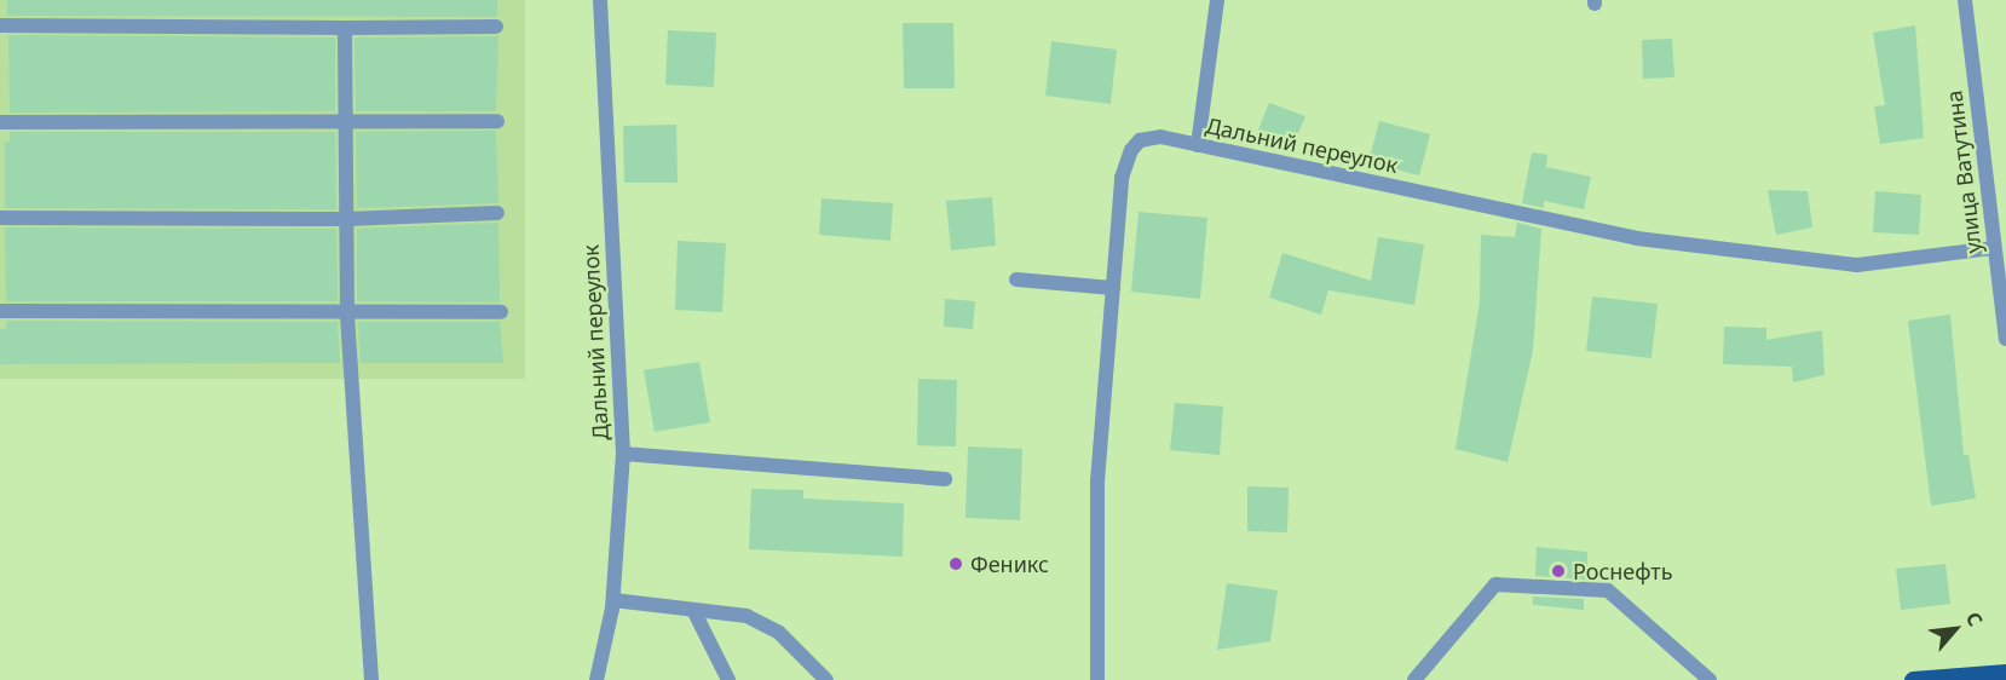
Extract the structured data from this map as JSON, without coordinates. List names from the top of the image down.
{
  "streets": {
    "street": ["Дальний переулок", "улица Ватутина"]
  },
  "crossings": [
    ["Дальний переулок", "улица Ватутина"]
  ],
  "places": ["Феникс", "Роснефть"],
  "north": "top right"
}
